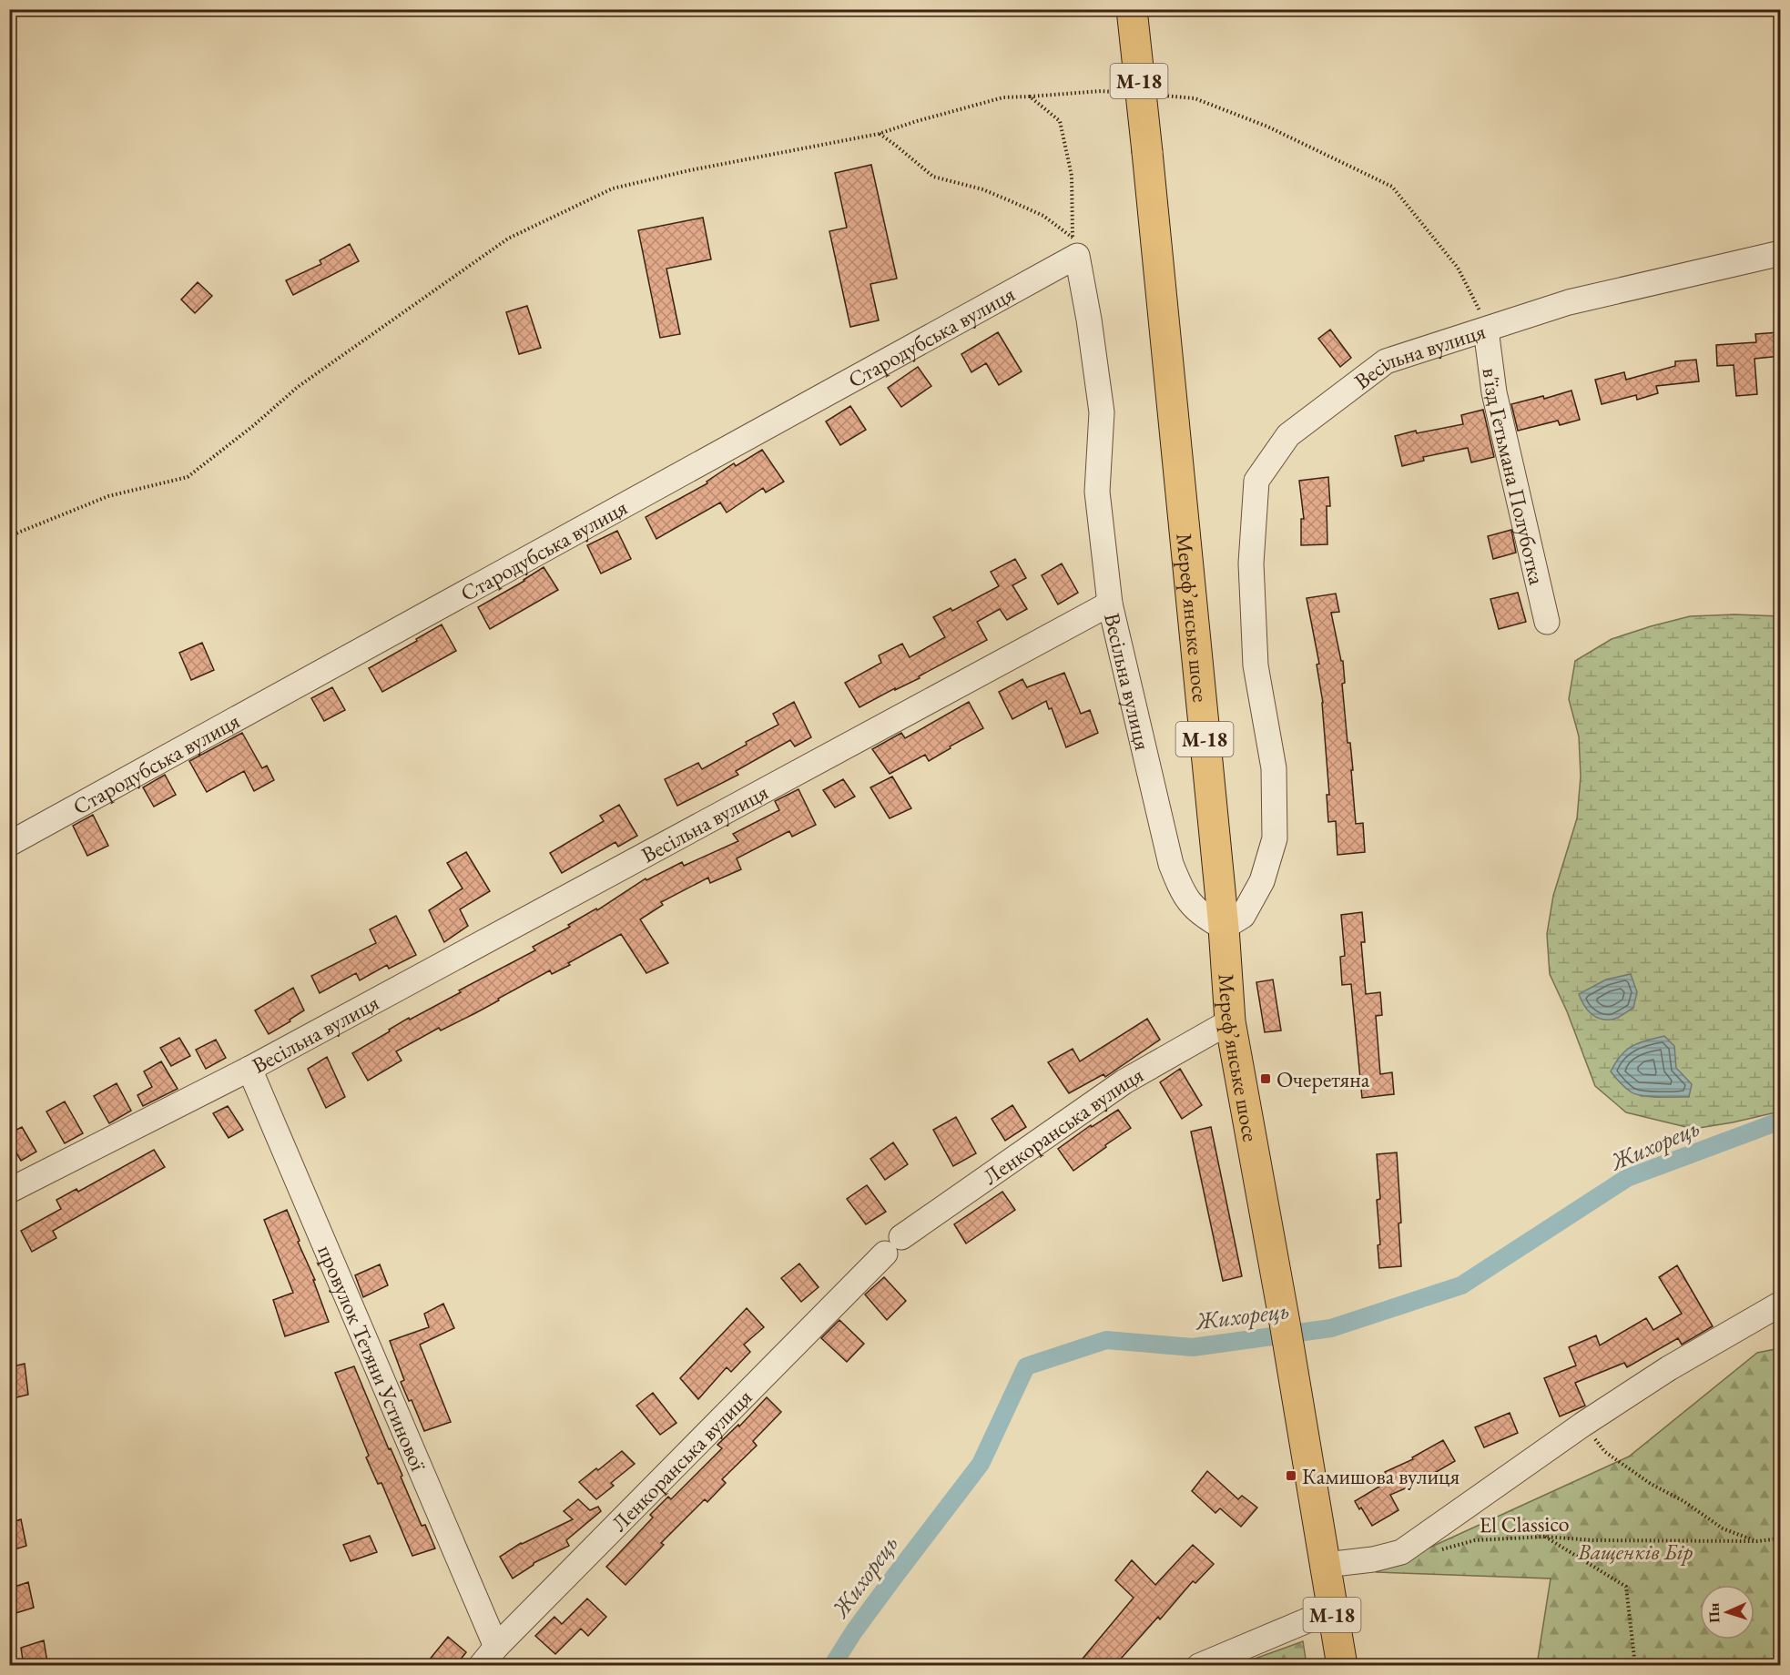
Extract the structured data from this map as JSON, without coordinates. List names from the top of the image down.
{
  "streets": {
    "highway": ["М-18", "Мереф’янське шосе"],
    "street": [
      "Стародубська вулиця",
      "Весільна вулиця",
      "в'їзд Гетьмана Полуботка",
      "Ленкоранська вулиця",
      "провулок Тетяни Устинової"
    ],
    "path": ["El Classico"]
  },
  "crossings": [
    ["М-18", "Мереф’янське шосе"],
    ["Весільна вулиця", "в'їзд Гетьмана Полуботка"],
    ["Весільна вулиця", "Мереф’янське шосе"],
    ["Весільна вулиця", "провулок Тетяни Устинової"],
    ["Мереф’янське шосе", "Ленкоранська вулиця"],
    ["Ленкоранська вулиця", "провулок Тетяни Устинової"]
  ],
  "water": ["Жихорець"],
  "parks": ["Ващенків Бір"],
  "places": {
    "transit": ["Очеретяна", "Камишова вулиця"]
  },
  "north": "left"
}
